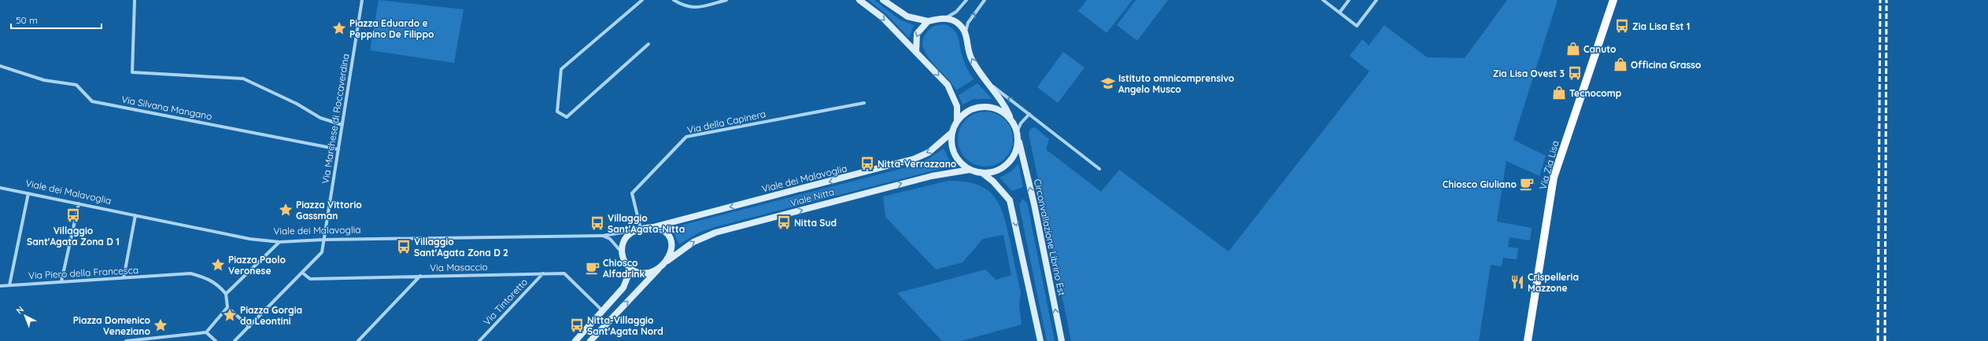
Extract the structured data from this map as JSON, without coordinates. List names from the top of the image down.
{
  "streets": {
    "main road": [
      "Via Zia Lisa",
      "Viale dei Malavoglia",
      "Viale Nitta",
      "Circonvallazione Librino Est"
    ],
    "street": [
      "Via Silvana Mangano",
      "Via Marchese di Roccaverdina",
      "Via della Capinera",
      "Via Masaccio",
      "Via Piero della Francesca",
      "Via Tintoretto"
    ]
  },
  "crossings": [
    ["Via Silvana Mangano", "Via Marchese di Roccaverdina"],
    ["Via Marchese di Roccaverdina", "Viale dei Malavoglia"],
    ["Via Marchese di Roccaverdina", "Via Masaccio"],
    ["Via della Capinera", "Viale dei Malavoglia"],
    ["Via della Capinera", "Viale Nitta"],
    ["Viale dei Malavoglia", "Viale Nitta"],
    ["Viale dei Malavoglia", "Circonvallazione Librino Est"],
    ["Viale Nitta", "Circonvallazione Librino Est"],
    ["Via Masaccio", "Via Tintoretto"]
  ],
  "one_way": ["Viale Nitta"],
  "places": {
    "bus stop": [
      "Zia Lisa Est 1",
      "Zia Lisa Ovest 3",
      "Nitta-Verrazzano",
      "Villaggio Sant'Agata Zona D 1",
      "Nitta Sud",
      "Villaggio Sant'Agata-Nitta",
      "Villaggio Sant'Agata Zona D 2",
      "Nitta-Villaggio Sant'Agata Nord"
    ],
    "place": [
      "Piazza Eduardo e Peppino De Filippo",
      "Piazza Vittorio Gassman",
      "Piazza Paolo Veronese",
      "Piazza Gorgia da Leontini",
      "Piazza Domenico Veneziano"
    ],
    "shop": ["Canuto", "Officina Grasso", "Tecnocomp"],
    "school or university": ["Istituto omnicomprensivo Angelo Musco"],
    "cafe": ["Chiosco Giuliano", "Chiosco Alfadrink"],
    "restaurant": ["Crispelleria Mazzone"]
  },
  "scale_bar": "50 m",
  "north": "top left"
}
